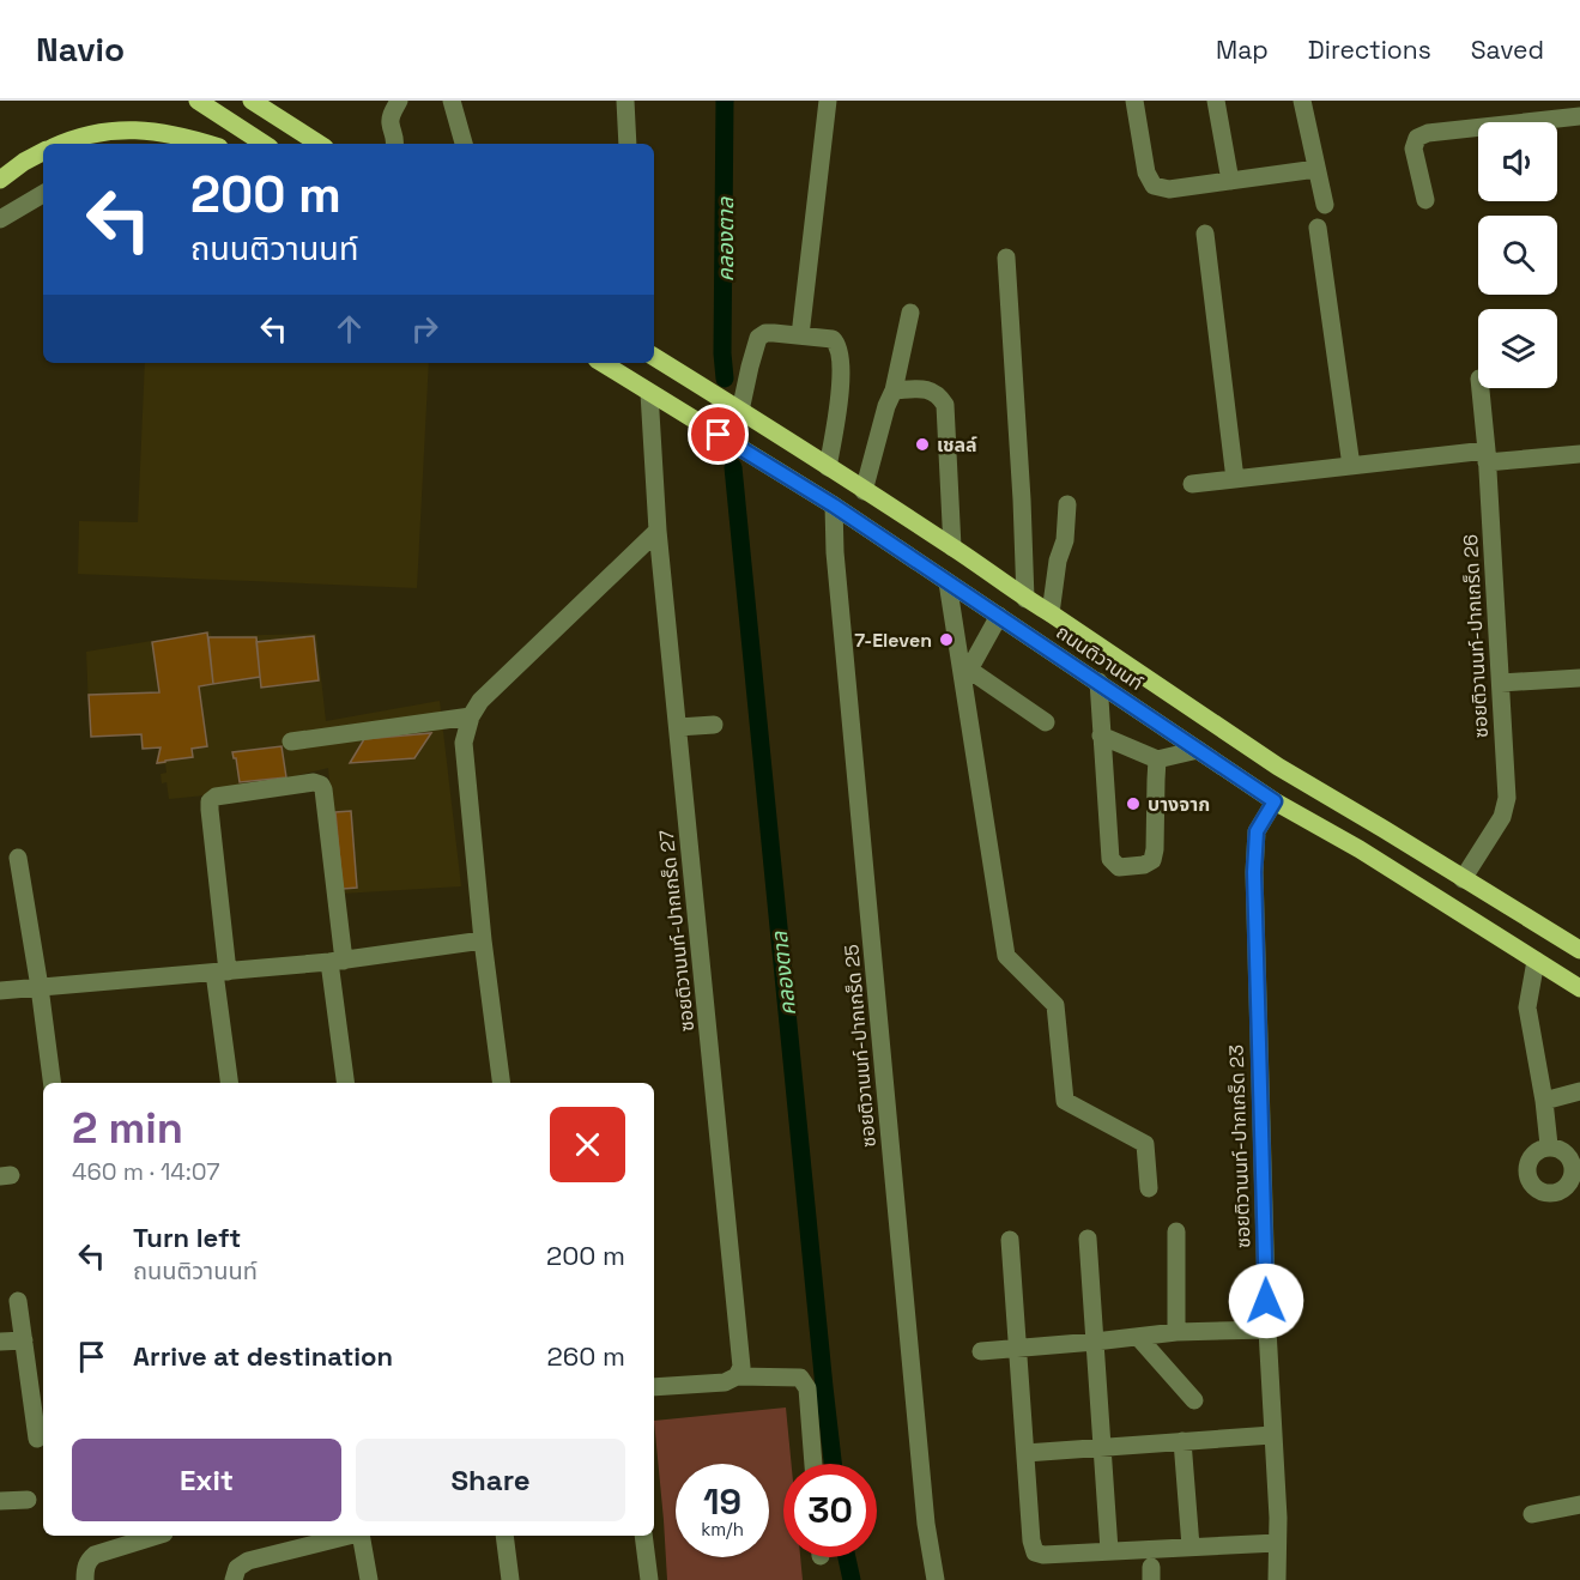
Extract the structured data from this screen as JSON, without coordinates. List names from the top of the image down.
{
  "streets": {
    "main road": ["ถนนติวานนท์"],
    "street": [
      "ซอยติวานนท์-ปากเกร็ด 26",
      "ซอยติวานนท์-ปากเกร็ด 27",
      "ซอยติวานนท์-ปากเกร็ด 25",
      "ซอยติวานนท์-ปากเกร็ด 23"
    ]
  },
  "crossings": [
    ["ซอยติวานนท์-ปากเกร็ด 26", "ถนนติวานนท์"],
    ["ถนนติวานนท์", "ซอยติวานนท์-ปากเกร็ด 27"],
    ["ถนนติวานนท์", "ซอยติวานนท์-ปากเกร็ด 25"],
    ["ถนนติวานนท์", "ซอยติวานนท์-ปากเกร็ด 23"]
  ],
  "water": ["คลองตาล"],
  "places": ["เชลล์", "7-Eleven", "บางจาก"],
  "page": {
    "header": "Navio",
    "nav": ["Map", "Directions", "Saved"],
    "turn": ["200 m", "ถนนติวานนท์"],
    "heading": ["2 min", "460 m · 14:07"],
    "list": [
      {
        "name": "Turn left",
        "note": "ถนนติวานนท์",
        "value": "200 m"
      },
      {
        "name": "Arrive at destination",
        "value": "260 m"
      }
    ],
    "buttons": ["Exit", "Share"],
    "speed": "19 km/h",
    "limit": "30"
  }
}
